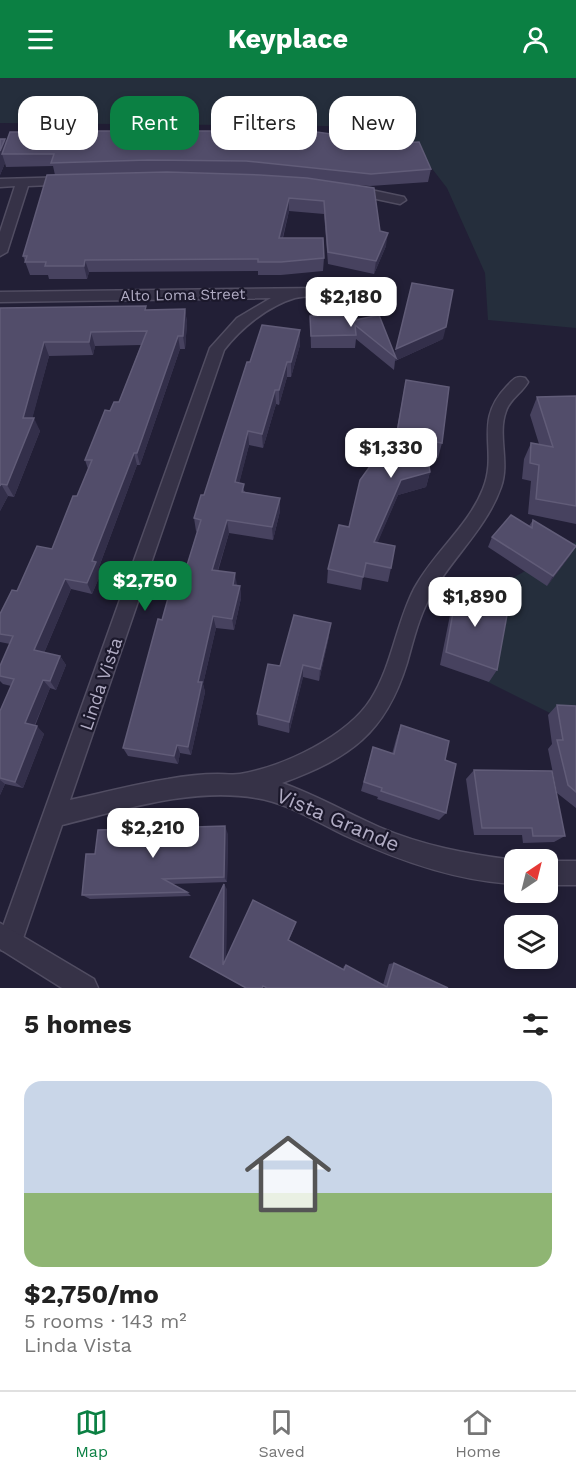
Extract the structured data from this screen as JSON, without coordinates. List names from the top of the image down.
{
  "streets": {
    "street": ["Alto Loma Street", "Linda Vista", "Vista Grande"]
  },
  "crossings": [
    ["Alto Loma Street", "Linda Vista"],
    ["Linda Vista", "Vista Grande"]
  ],
  "north": "top right",
  "page": {
    "header": "Keyplace",
    "chip": [
      "Buy",
      "Rent",
      "Filters",
      "New"
    ],
    "price": [
      "$2,180",
      "$1,330",
      "$2,750",
      "$1,890",
      "$2,210"
    ],
    "heading": "5 homes",
    "list": [
      {
        "name": "$2,750/mo",
        "note": "5 rooms · 143 m² · Linda Vista"
      }
    ],
    "tabs": ["Map", "Saved", "Home"]
  }
}
